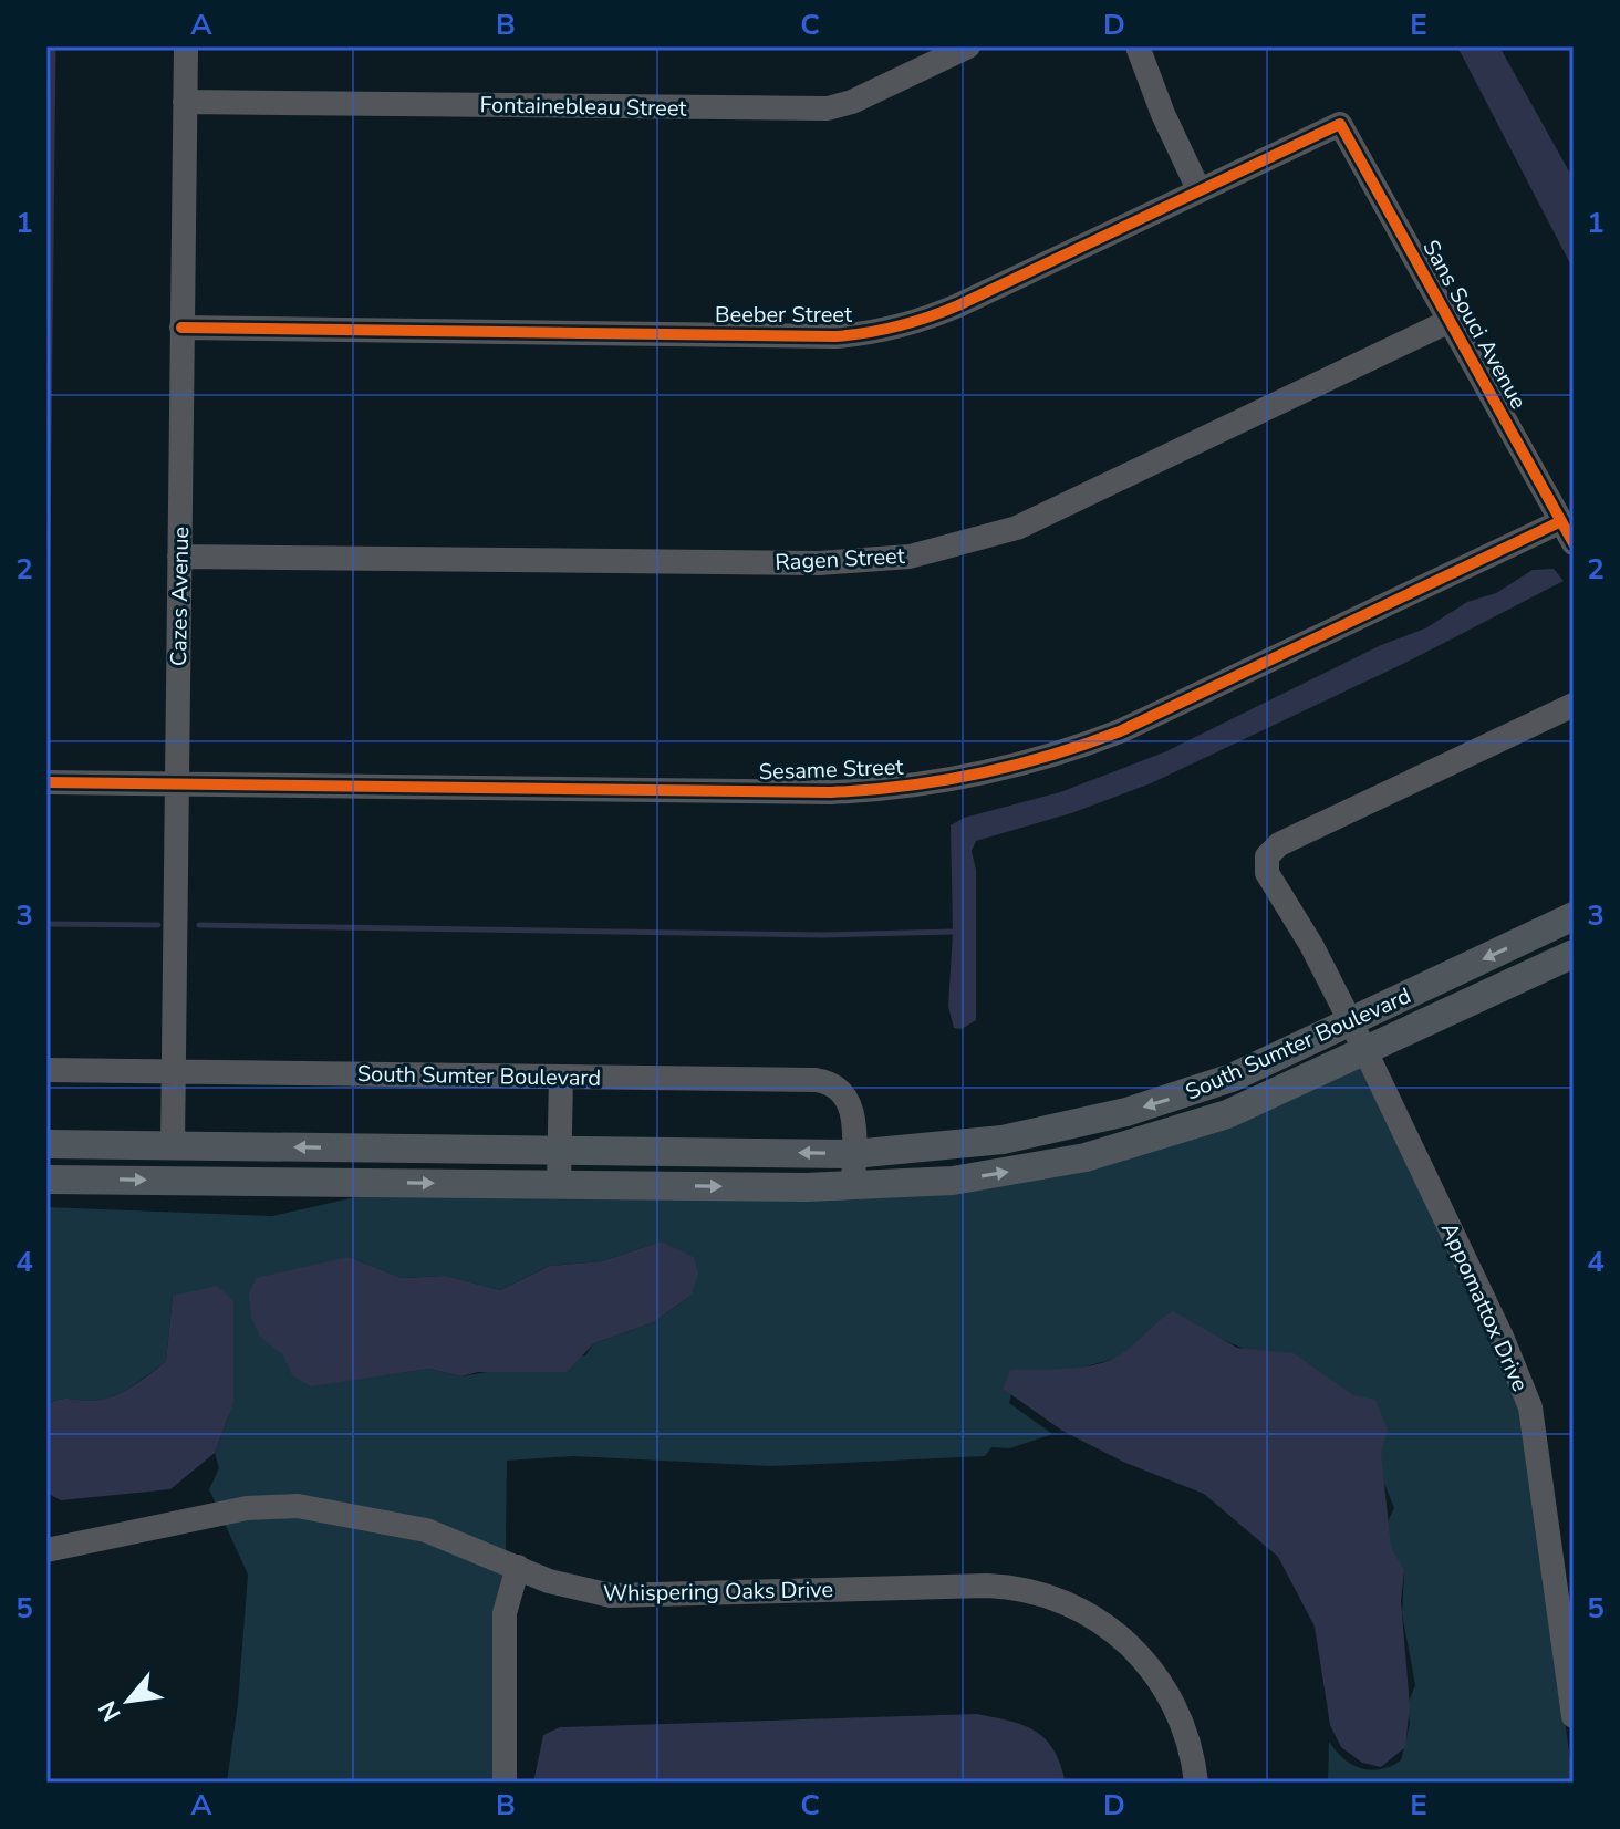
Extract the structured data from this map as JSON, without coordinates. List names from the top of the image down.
{
  "streets": {
    "main road": ["South Sumter Boulevard"],
    "street": [
      "Fontainebleau Street",
      "Beeber Street",
      "Sans Souci Avenue",
      "Ragen Street",
      "Cazes Avenue",
      "Sesame Street",
      "Appomattox Drive",
      "Whispering Oaks Drive"
    ]
  },
  "crossings": [
    ["Fontainebleau Street", "Cazes Avenue"],
    ["Beeber Street", "Sans Souci Avenue"],
    ["Beeber Street", "Cazes Avenue"],
    ["Sans Souci Avenue", "Ragen Street"],
    ["Sans Souci Avenue", "Sesame Street"],
    ["Ragen Street", "Cazes Avenue"],
    ["Cazes Avenue", "Sesame Street"],
    ["Cazes Avenue", "South Sumter Boulevard"],
    ["South Sumter Boulevard", "Appomattox Drive"]
  ],
  "north": "bottom left",
  "grid": {
    "columns": [
      "A",
      "B",
      "C",
      "D",
      "E"
    ],
    "rows": [
      "1",
      "2",
      "3",
      "4",
      "5"
    ]
  }
}
